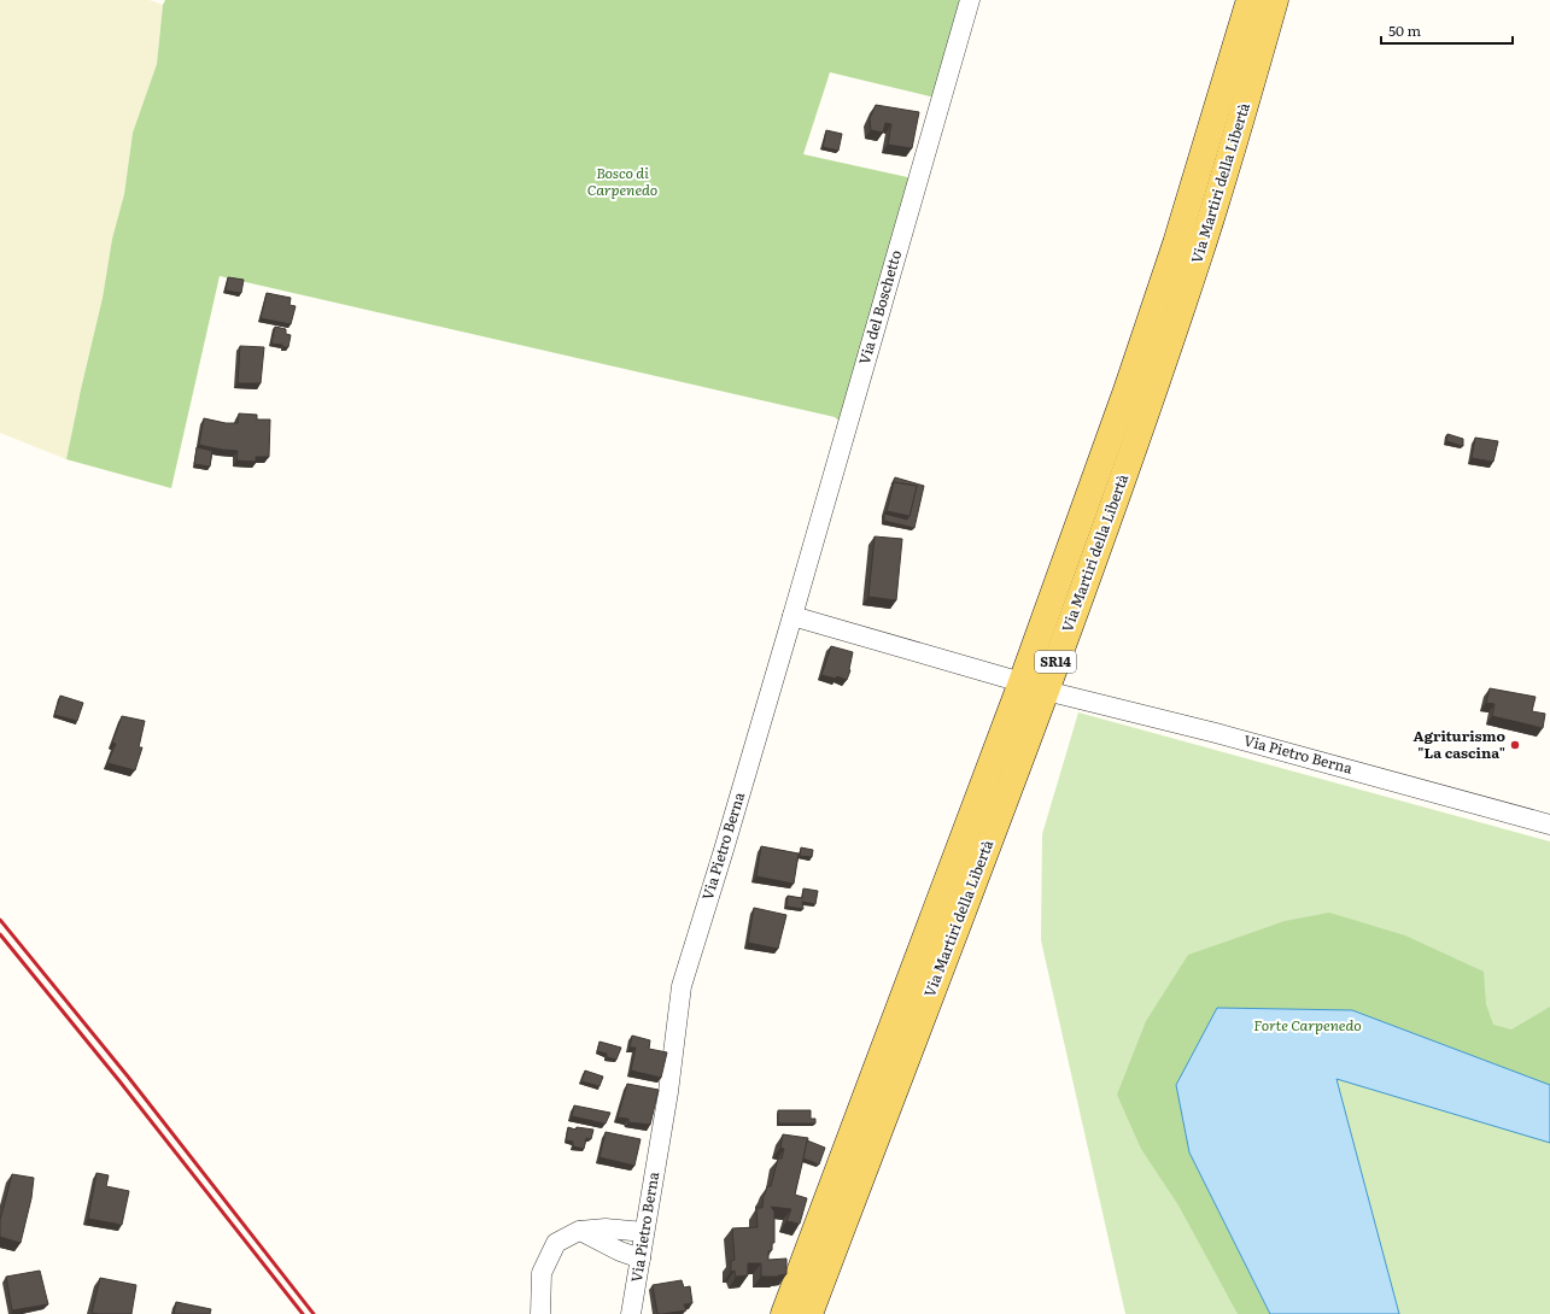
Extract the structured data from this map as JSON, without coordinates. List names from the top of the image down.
{
  "streets": {
    "main road": ["Via Martiri della Libertà", "SR14"],
    "street": ["Via del Boschetto", "Via Pietro Berna"]
  },
  "crossings": [
    ["Via Martiri della Libertà", "Via Pietro Berna"],
    ["Via del Boschetto", "Via Pietro Berna"]
  ],
  "parks": ["Bosco di Carpenedo", "Forte Carpenedo"],
  "places": ["Agriturismo \"La cascina\""],
  "scale_bar": "50 m"
}
